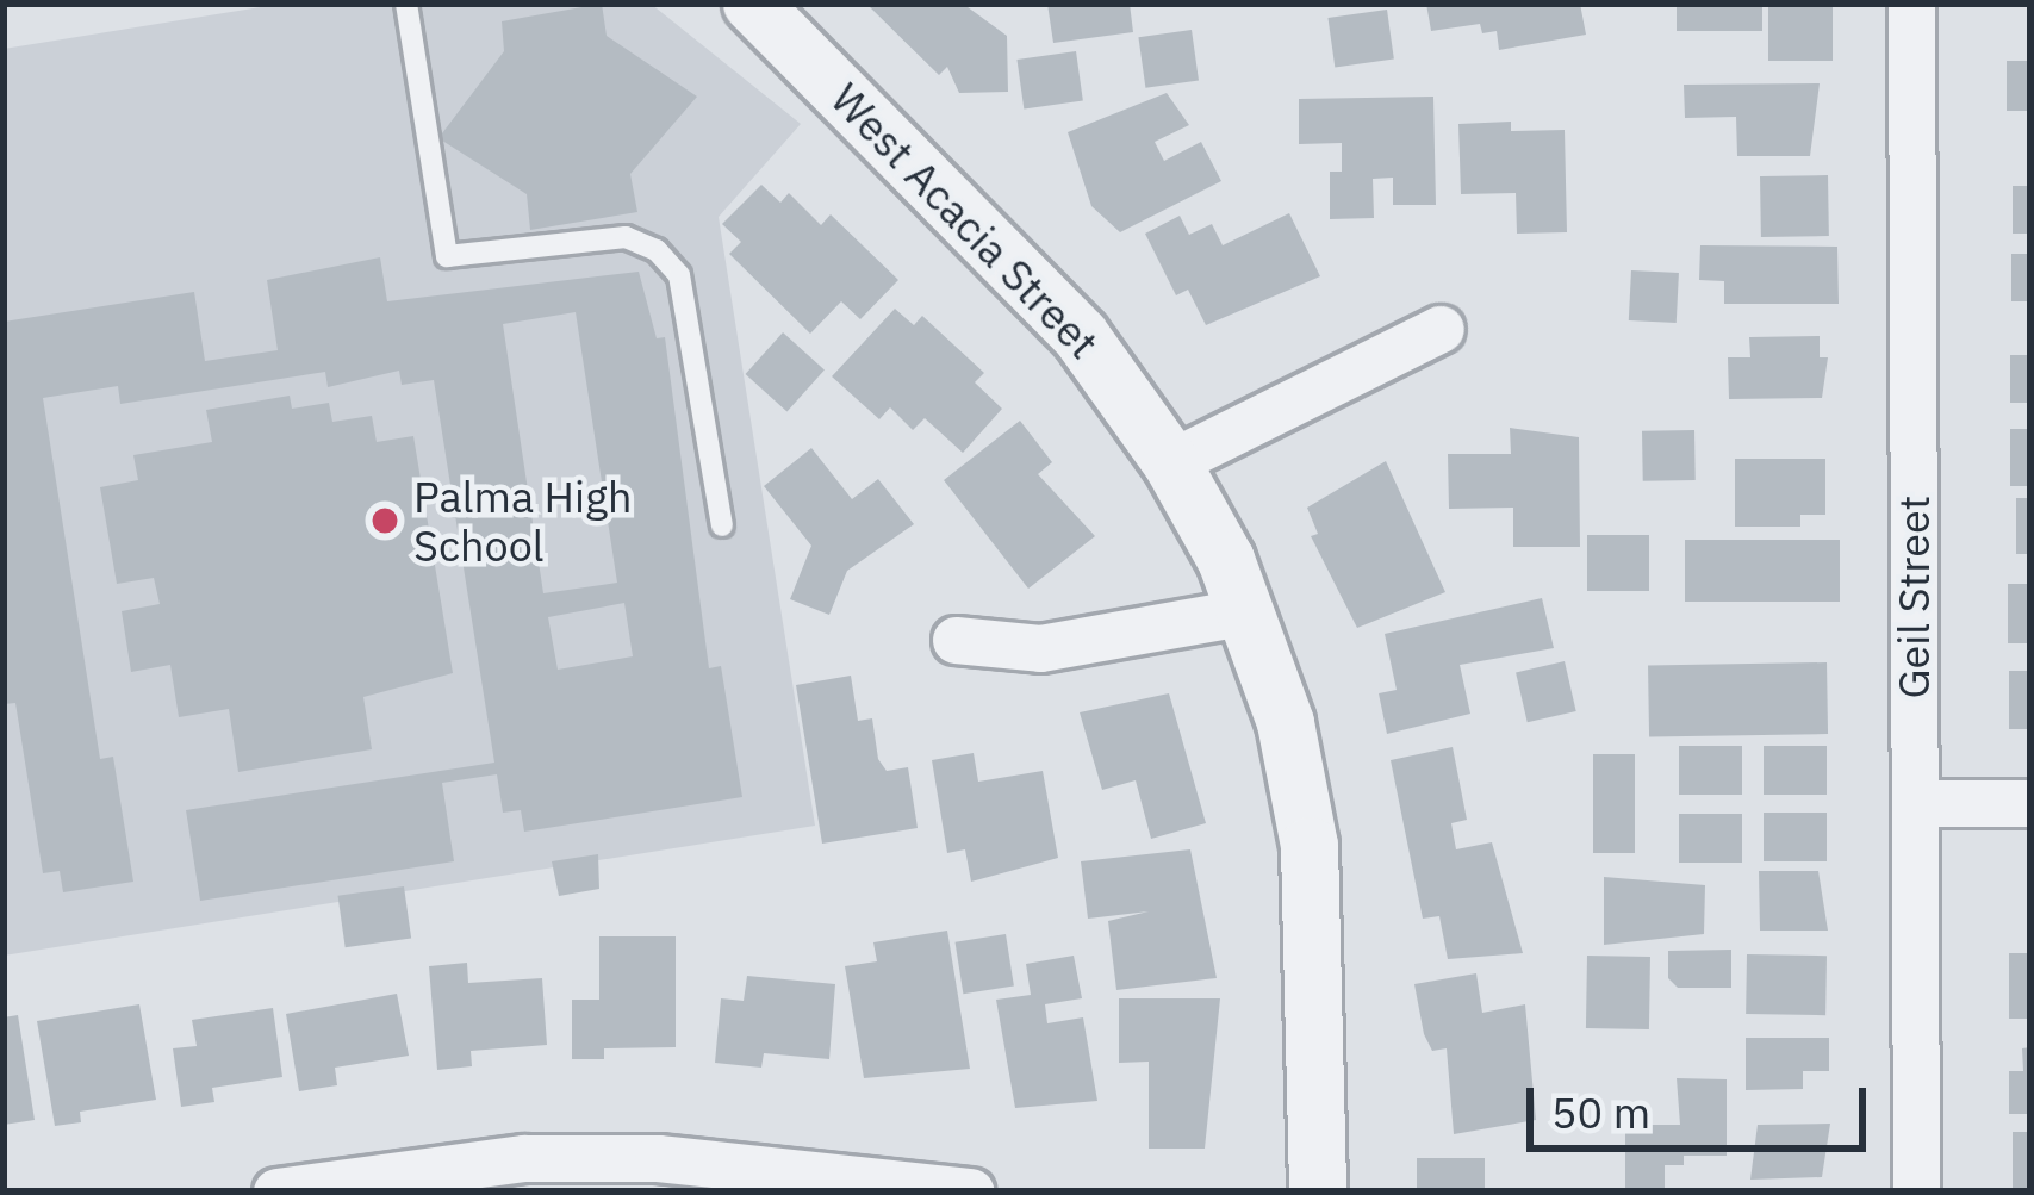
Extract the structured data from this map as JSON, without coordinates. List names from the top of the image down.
{
  "streets": {
    "street": ["West Acacia Street", "Geil Street"]
  },
  "places": ["Palma High School"],
  "scale_bar": "50 m"
}
